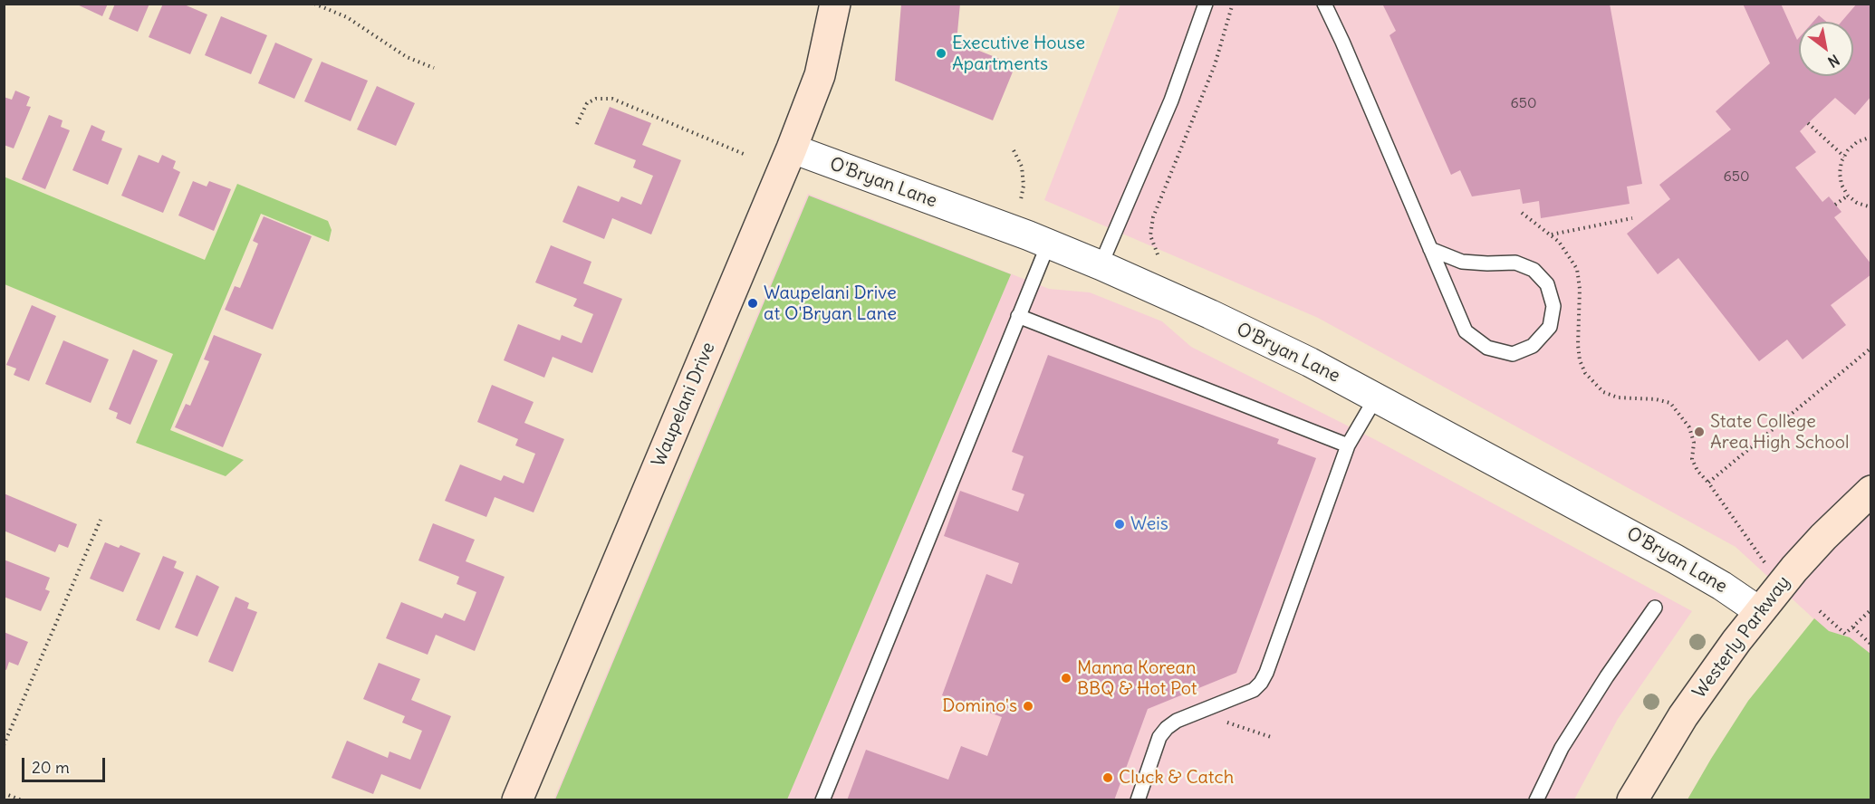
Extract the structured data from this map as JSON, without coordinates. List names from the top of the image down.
{
  "streets": {
    "street": ["O'Bryan Lane", "Waupelani Drive", "Westerly Parkway"]
  },
  "crossings": [
    ["O'Bryan Lane", "Waupelani Drive"],
    ["O'Bryan Lane", "Westerly Parkway"]
  ],
  "places": [
    "Executive House Apartments",
    "Waupelani Drive at O'Bryan Lane",
    "State College Area High School",
    "Weis",
    "Manna Korean BBQ & Hot Pot",
    "Domino's",
    "Cluck & Catch"
  ],
  "house_numbers": ["650", "650"],
  "scale_bar": "20 m",
  "north": "bottom right"
}
